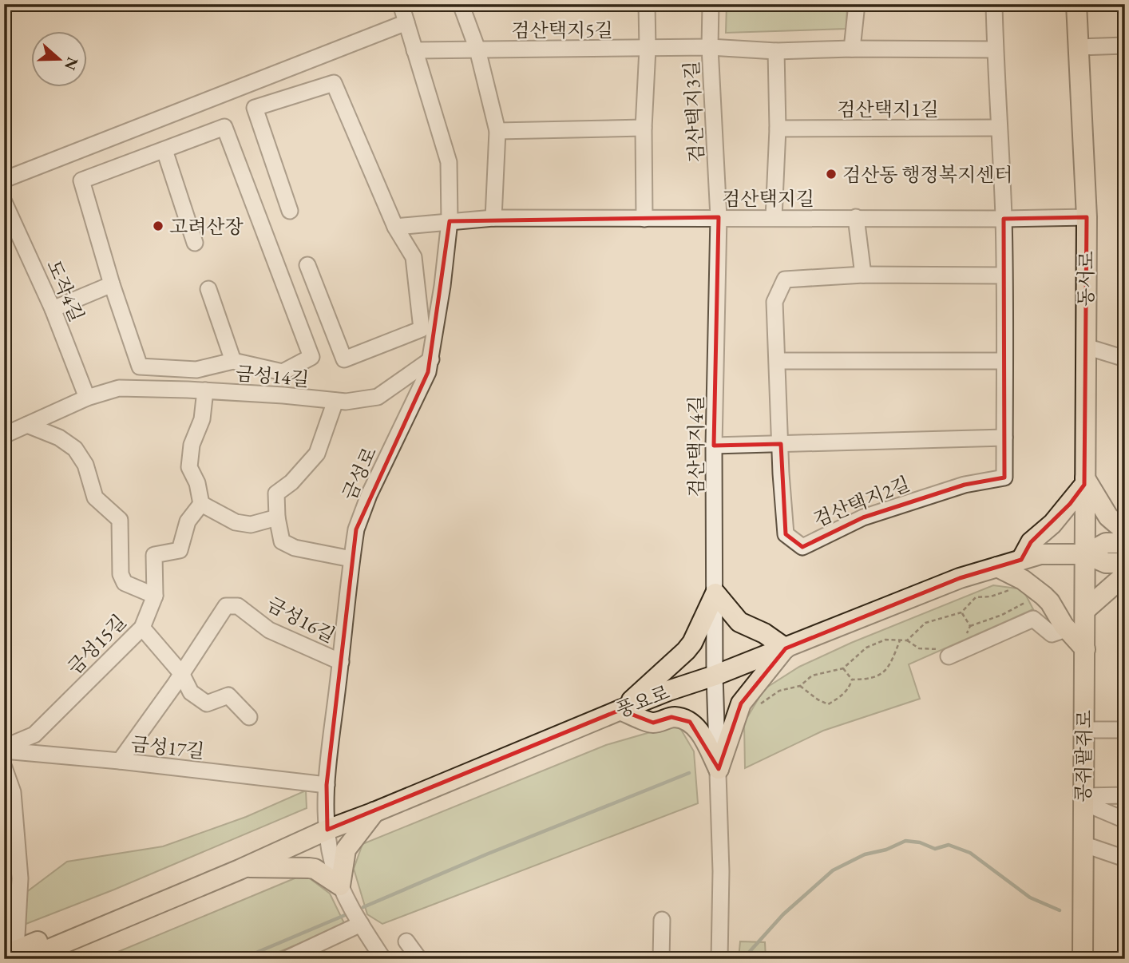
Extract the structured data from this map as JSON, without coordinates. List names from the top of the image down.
{
  "streets": {
    "main road": ["동서로", "풍요로", "콩쥐팥쥐로"],
    "street": [
      "검산택지5길",
      "검산택지1길",
      "검산택지3길",
      "검산택지길",
      "도작4길",
      "금성14길",
      "검산택지4길",
      "금성로",
      "검산택지2길",
      "금성16길",
      "금성15길",
      "금성17길"
    ]
  },
  "crossings": [
    ["검산택지5길", "검산택지3길"],
    ["검산택지5길", "금성로"],
    ["검산택지3길", "검산택지길"],
    ["검산택지3길", "검산택지4길"],
    ["검산택지길", "동서로"],
    ["검산택지길", "검산택지4길"],
    ["검산택지길", "금성로"],
    ["검산택지길", "검산택지2길"],
    ["동서로", "풍요로"],
    ["동서로", "콩쥐팥쥐로"],
    ["도작4길", "금성14길"],
    ["금성14길", "금성로"],
    ["검산택지4길", "풍요로"],
    ["금성로", "금성16길"],
    ["금성로", "풍요로"],
    ["금성로", "금성17길"],
    ["금성16길", "금성17길"],
    ["금성15길", "금성17길"],
    ["풍요로", "콩쥐팥쥐로"]
  ],
  "places": ["검산동 행정복지센터", "고려산장"],
  "north": "right"
}
